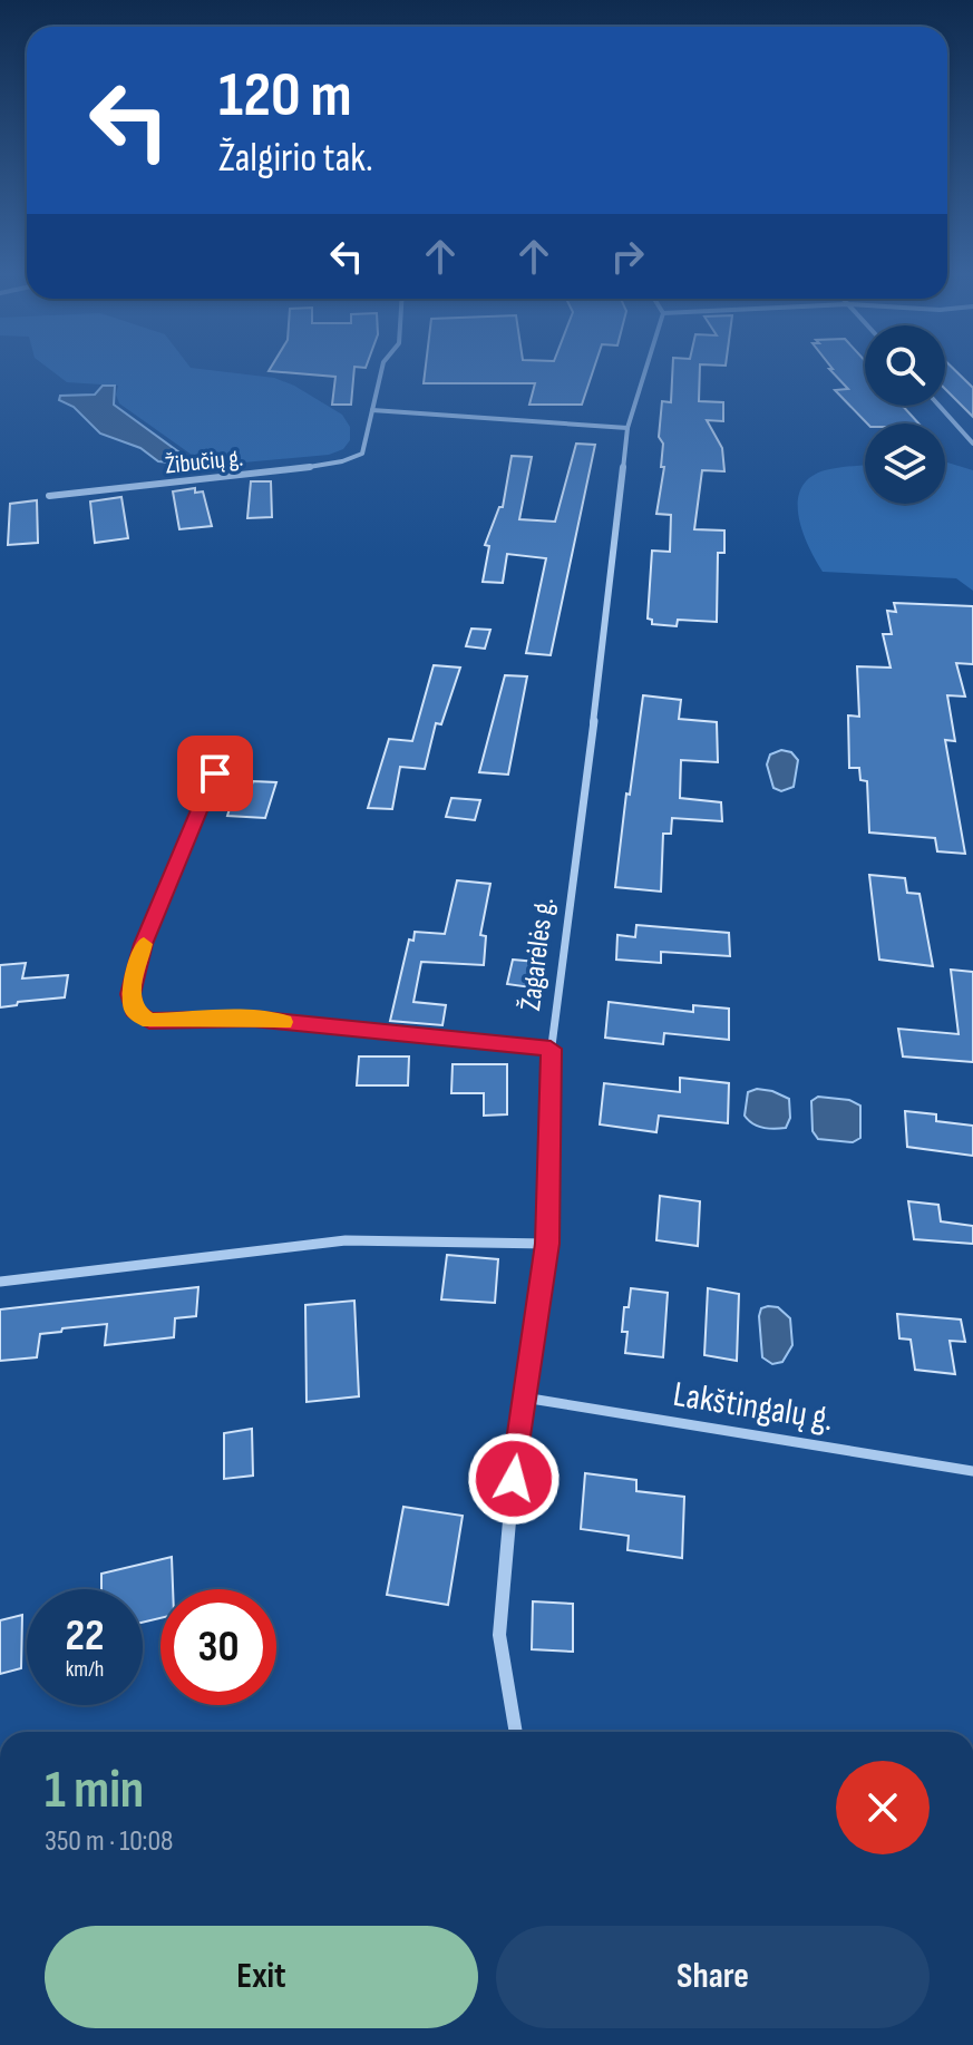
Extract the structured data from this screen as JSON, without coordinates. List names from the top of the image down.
{
  "streets": {
    "street": ["Žibučių g.", "Žagarėlės g.", "Lakštingalų g."]
  },
  "crossings": [
    ["Žagarėlės g.", "Lakštingalų g."]
  ],
  "page": {
    "turn": ["120 m", "Žalgirio tak."],
    "speed": "22 km/h",
    "limit": "30",
    "heading": ["1 min", "350 m · 10:08"],
    "buttons": ["Exit", "Share"]
  }
}
